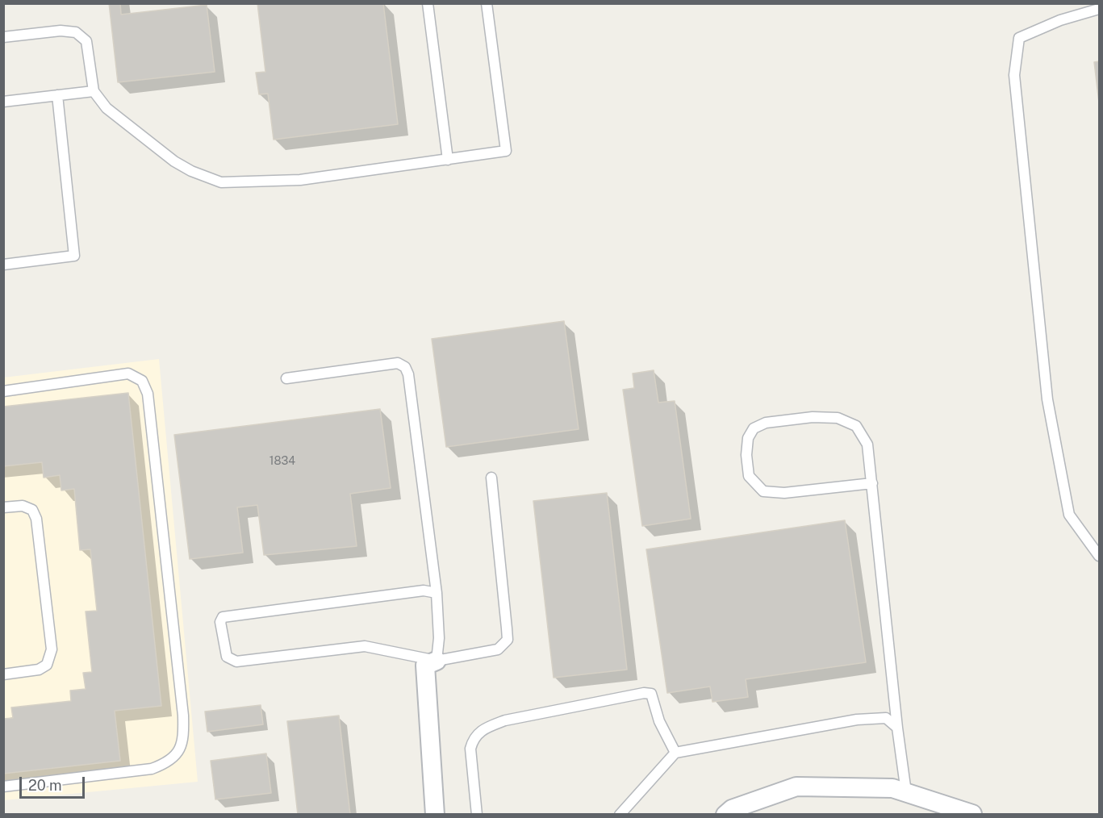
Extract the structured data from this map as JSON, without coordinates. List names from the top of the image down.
{
  "house_numbers": ["1834"],
  "scale_bar": "20 m"
}
